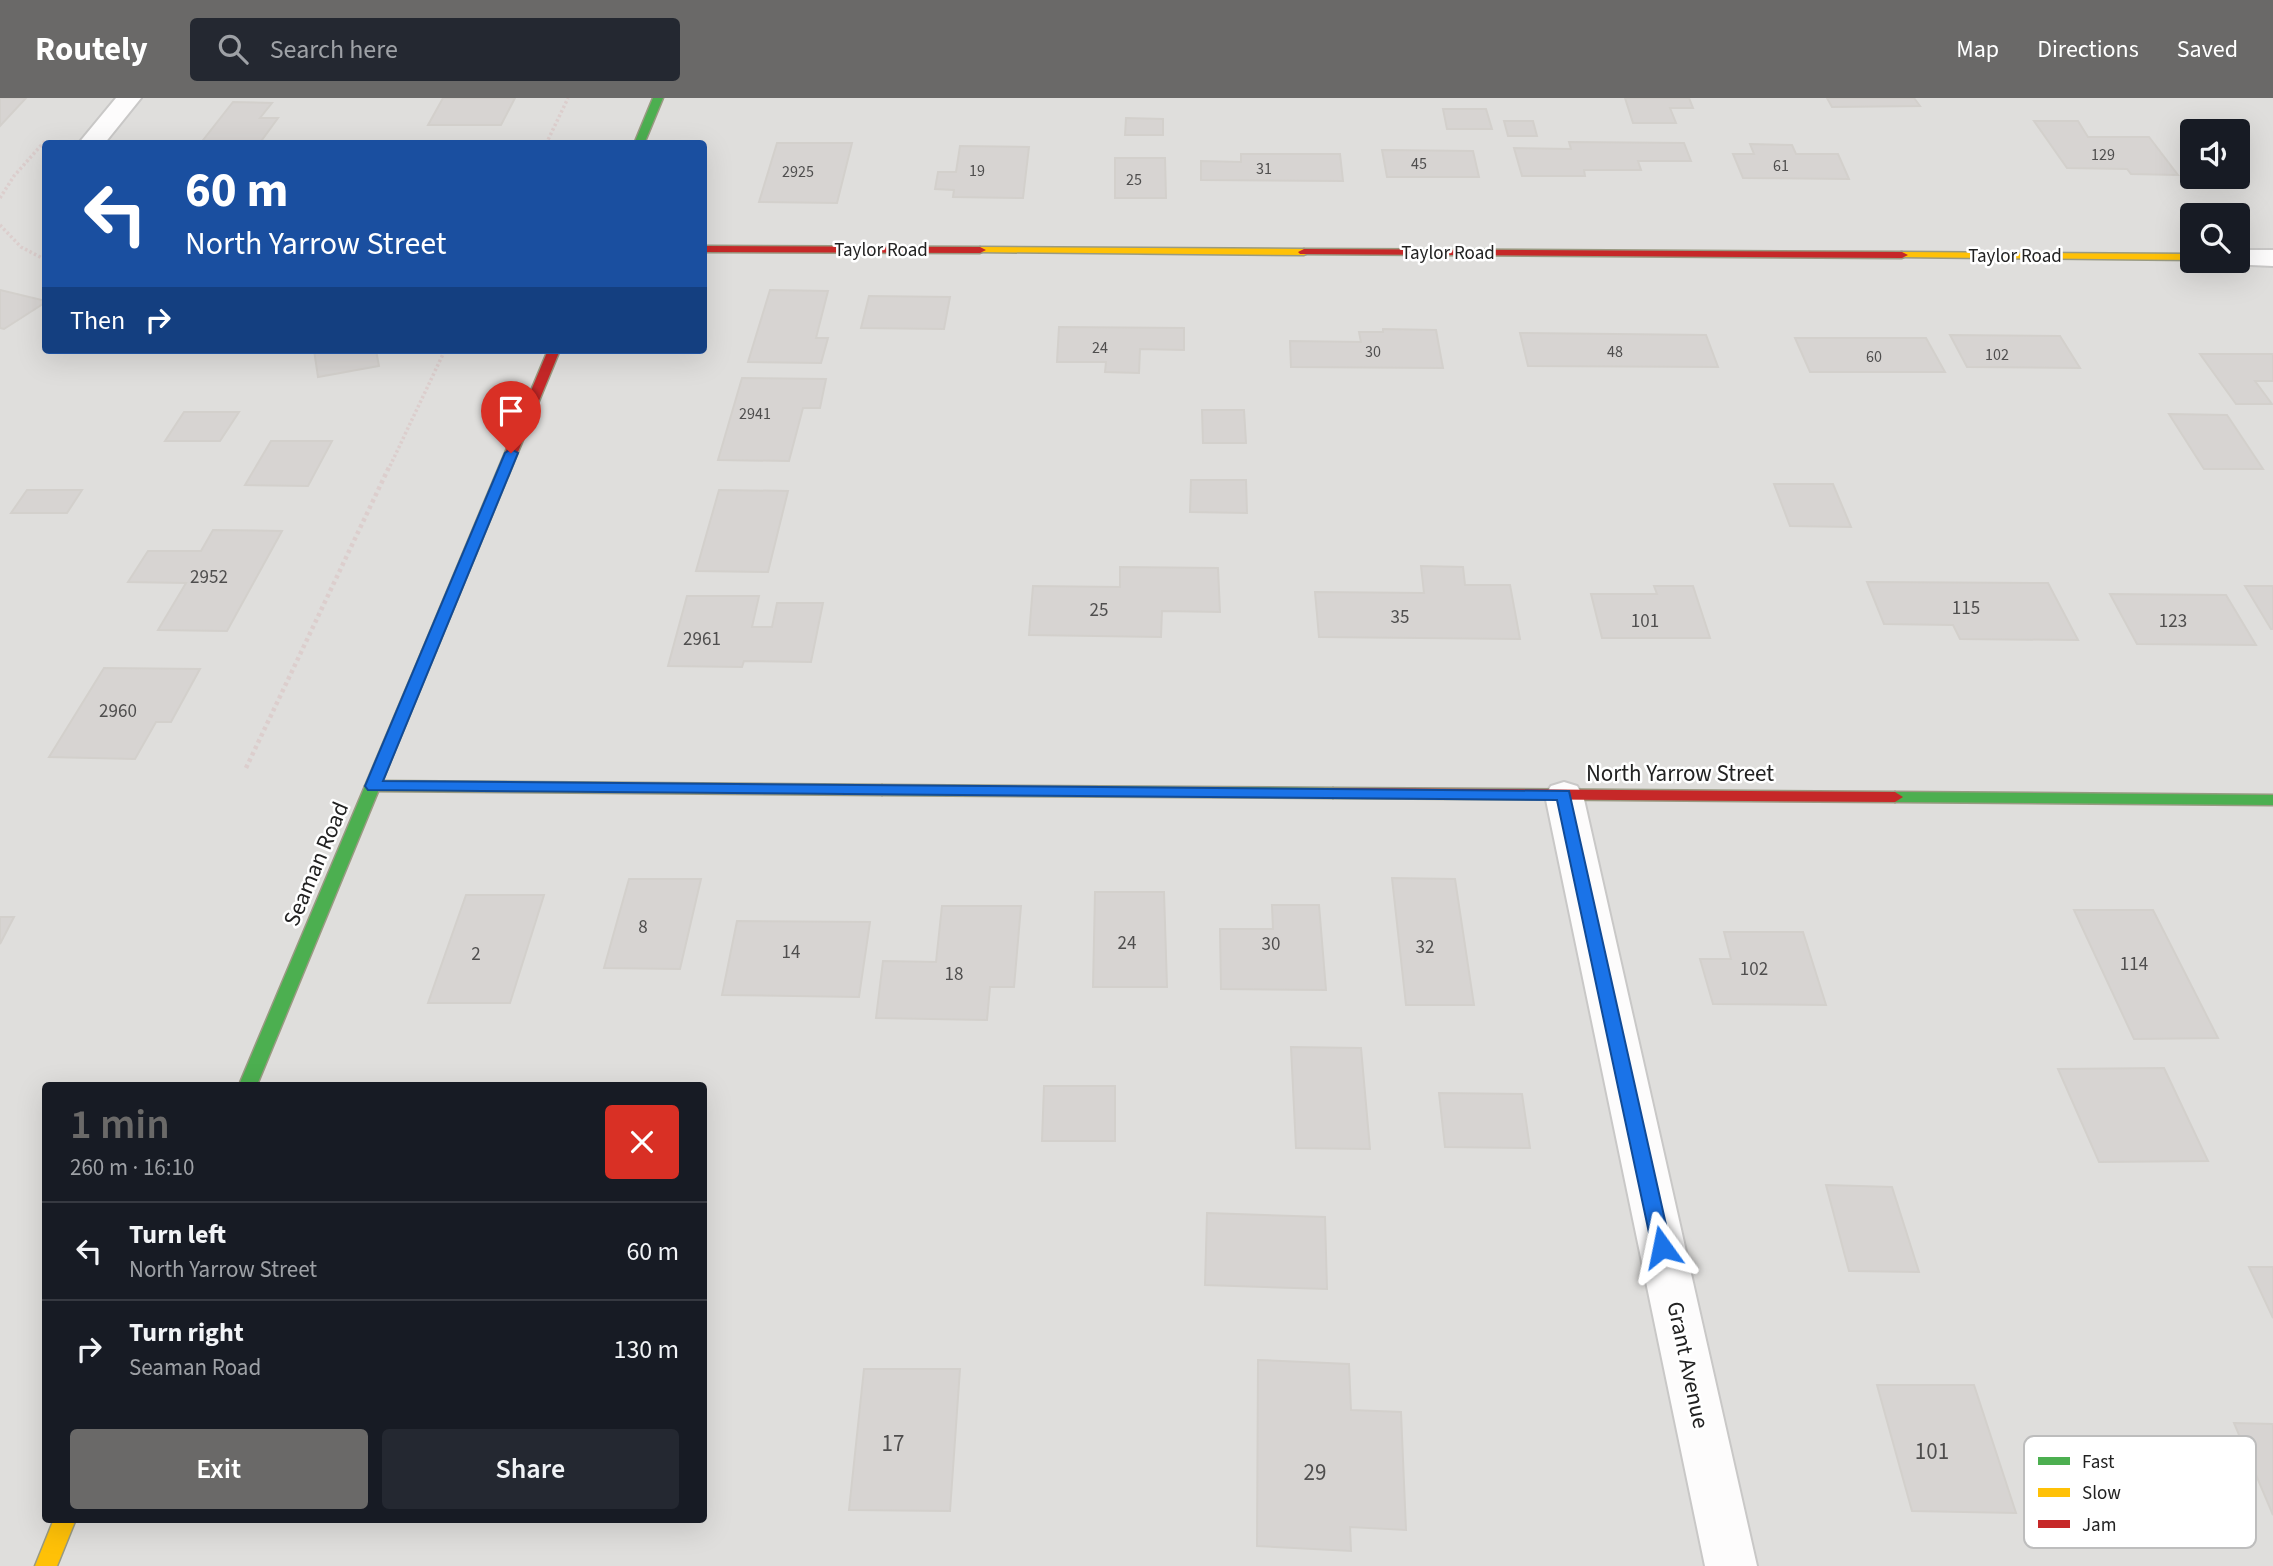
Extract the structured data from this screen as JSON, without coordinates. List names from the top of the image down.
{
  "streets": {
    "street": [
      "Taylor Road",
      "North Yarrow Street",
      "Seaman Road",
      "Grant Avenue"
    ]
  },
  "crossings": [
    ["North Yarrow Street", "Seaman Road"],
    ["North Yarrow Street", "Grant Avenue"]
  ],
  "house_numbers": [
    "129",
    "45",
    "61",
    "31",
    "19",
    "2925",
    "25",
    "24",
    "30",
    "48",
    "102",
    "60",
    "2941",
    "2952",
    "115",
    "25",
    "35",
    "101",
    "123",
    "2961",
    "2960",
    "8",
    "24",
    "30",
    "32",
    "14",
    "2",
    "114",
    "102",
    "18",
    "17",
    "101",
    "29"
  ],
  "legend": ["Fast", "Slow", "Jam"],
  "page": {
    "header": "Routely",
    "search": "Search here",
    "nav": ["Map", "Directions", "Saved"],
    "turn": ["60 m", "North Yarrow Street"],
    "then": "Then",
    "heading": ["1 min", "260 m · 16:10"],
    "list": [
      {
        "name": "Turn left",
        "note": "North Yarrow Street",
        "value": "60 m"
      },
      {
        "name": "Turn right",
        "note": "Seaman Road",
        "value": "130 m"
      }
    ],
    "buttons": ["Exit", "Share"]
  }
}
